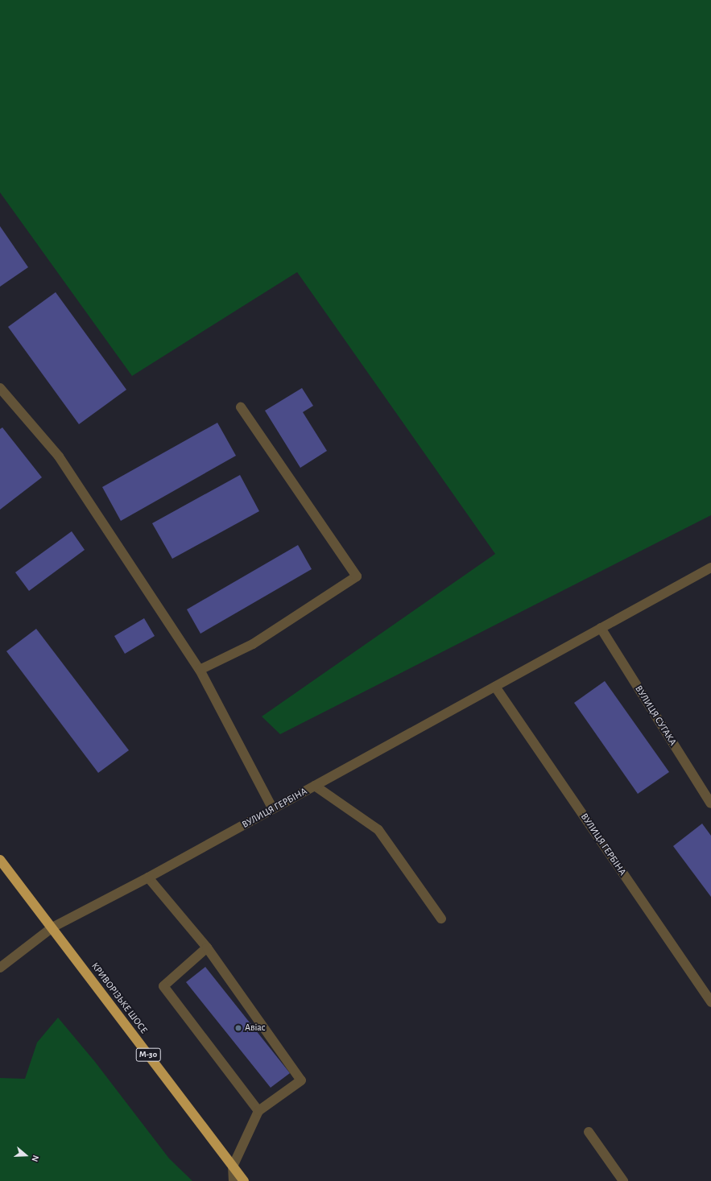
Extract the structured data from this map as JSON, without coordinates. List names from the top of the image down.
{
  "streets": {
    "highway": ["КРИВОРІЗЬКЕ ШОСЕ", "М-30"],
    "street": ["ВУЛИЦЯ СУГАКА", "ВУЛИЦЯ ГЕРБІНА"]
  },
  "crossings": [
    ["ВУЛИЦЯ СУГАКА", "ВУЛИЦЯ ГЕРБІНА"],
    ["ВУЛИЦЯ ГЕРБІНА", "КРИВОРІЗЬКЕ ШОСЕ"]
  ],
  "places": ["Авіас"],
  "north": "right"
}
